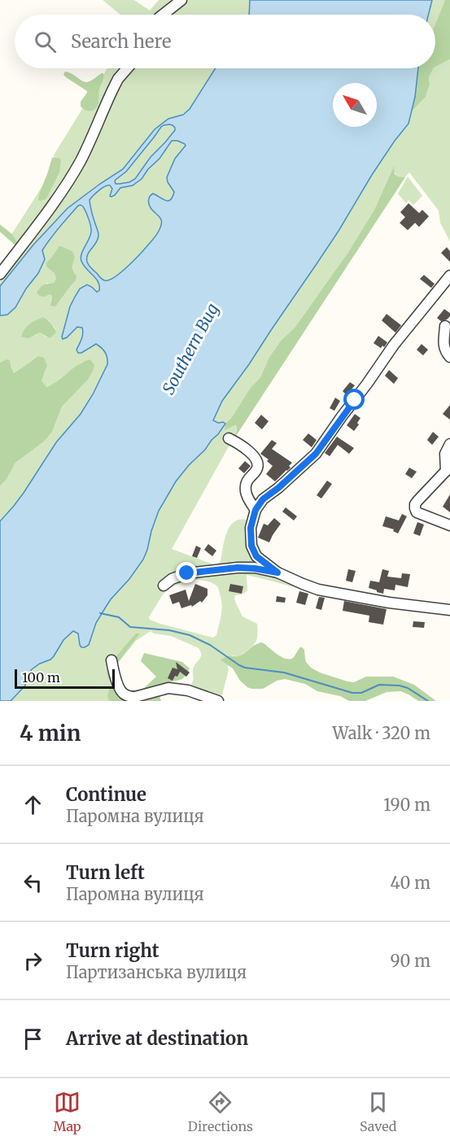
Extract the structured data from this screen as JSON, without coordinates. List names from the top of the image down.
{
  "water": ["Southern Bug"],
  "scale_bar": "100 m",
  "north": "top left",
  "page": {
    "search": "Search here",
    "scale": "100 m",
    "heading": ["4 min", "Walk · 320 m"],
    "list": [
      ["Continue", "Паромна вулиця", "190 m"],
      ["Turn left", "Паромна вулиця", "40 m"],
      ["Turn right", "Партизанська вулиця", "90 m"],
      "Arrive at destination"
    ],
    "nav": ["Map", "Directions", "Saved"]
  }
}
